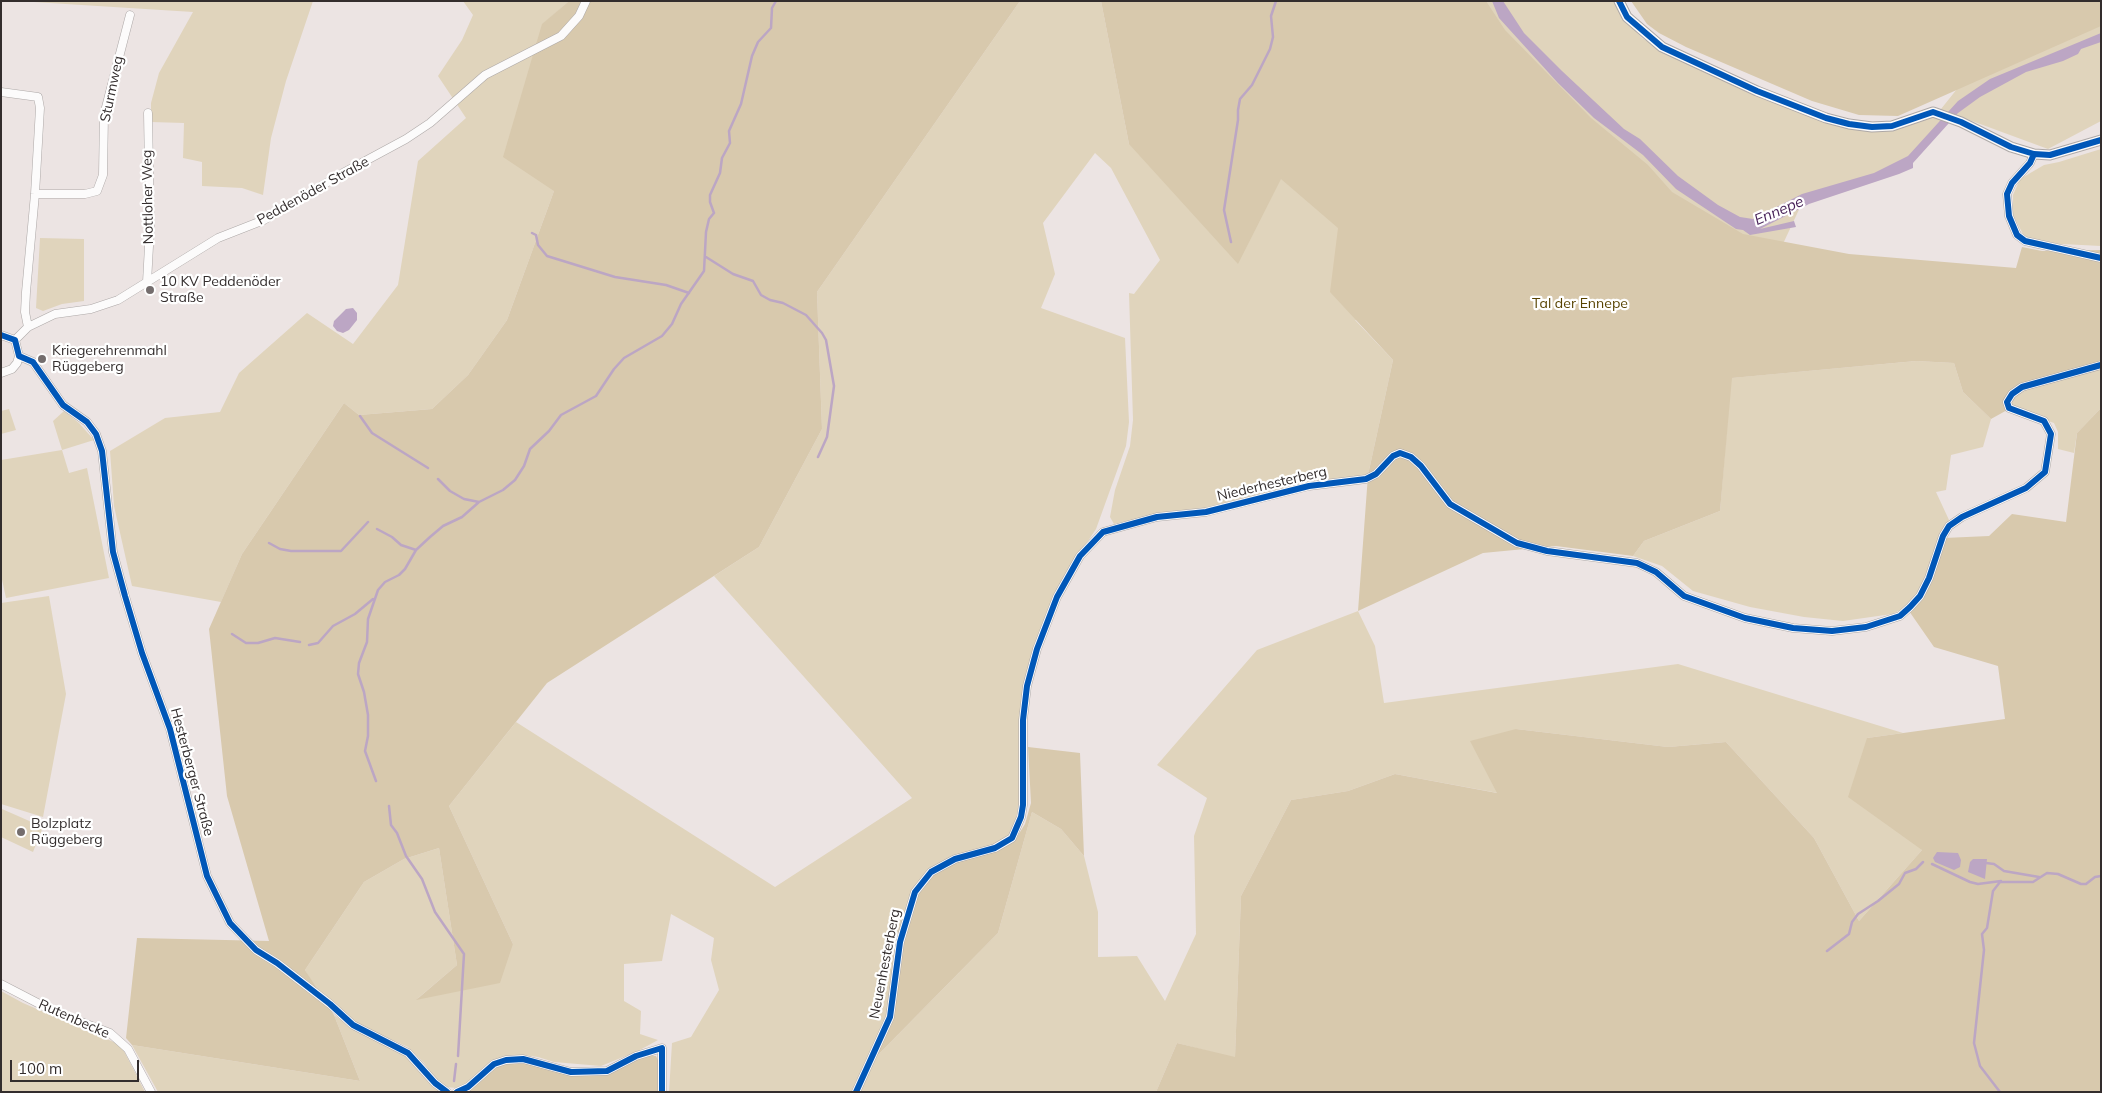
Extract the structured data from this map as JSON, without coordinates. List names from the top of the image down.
{
  "streets": {
    "street": [
      "Sturmweg",
      "Peddenöder Straße",
      "Nottloher Weg",
      "Niederhesterberg",
      "Hesterberger Straße",
      "Neuenhesterberg",
      "Rutenbecke"
    ]
  },
  "crossings": [
    ["Peddenöder Straße", "Nottloher Weg"],
    ["Niederhesterberg", "Neuenhesterberg"]
  ],
  "water": ["Ennepe"],
  "parks": ["Tal der Ennepe"],
  "places": ["10 KV Peddenöder Straße", "Kriegerehrenmahl Rüggeberg", "Bolzplatz Rüggeberg"],
  "scale_bar": "100 m"
}
